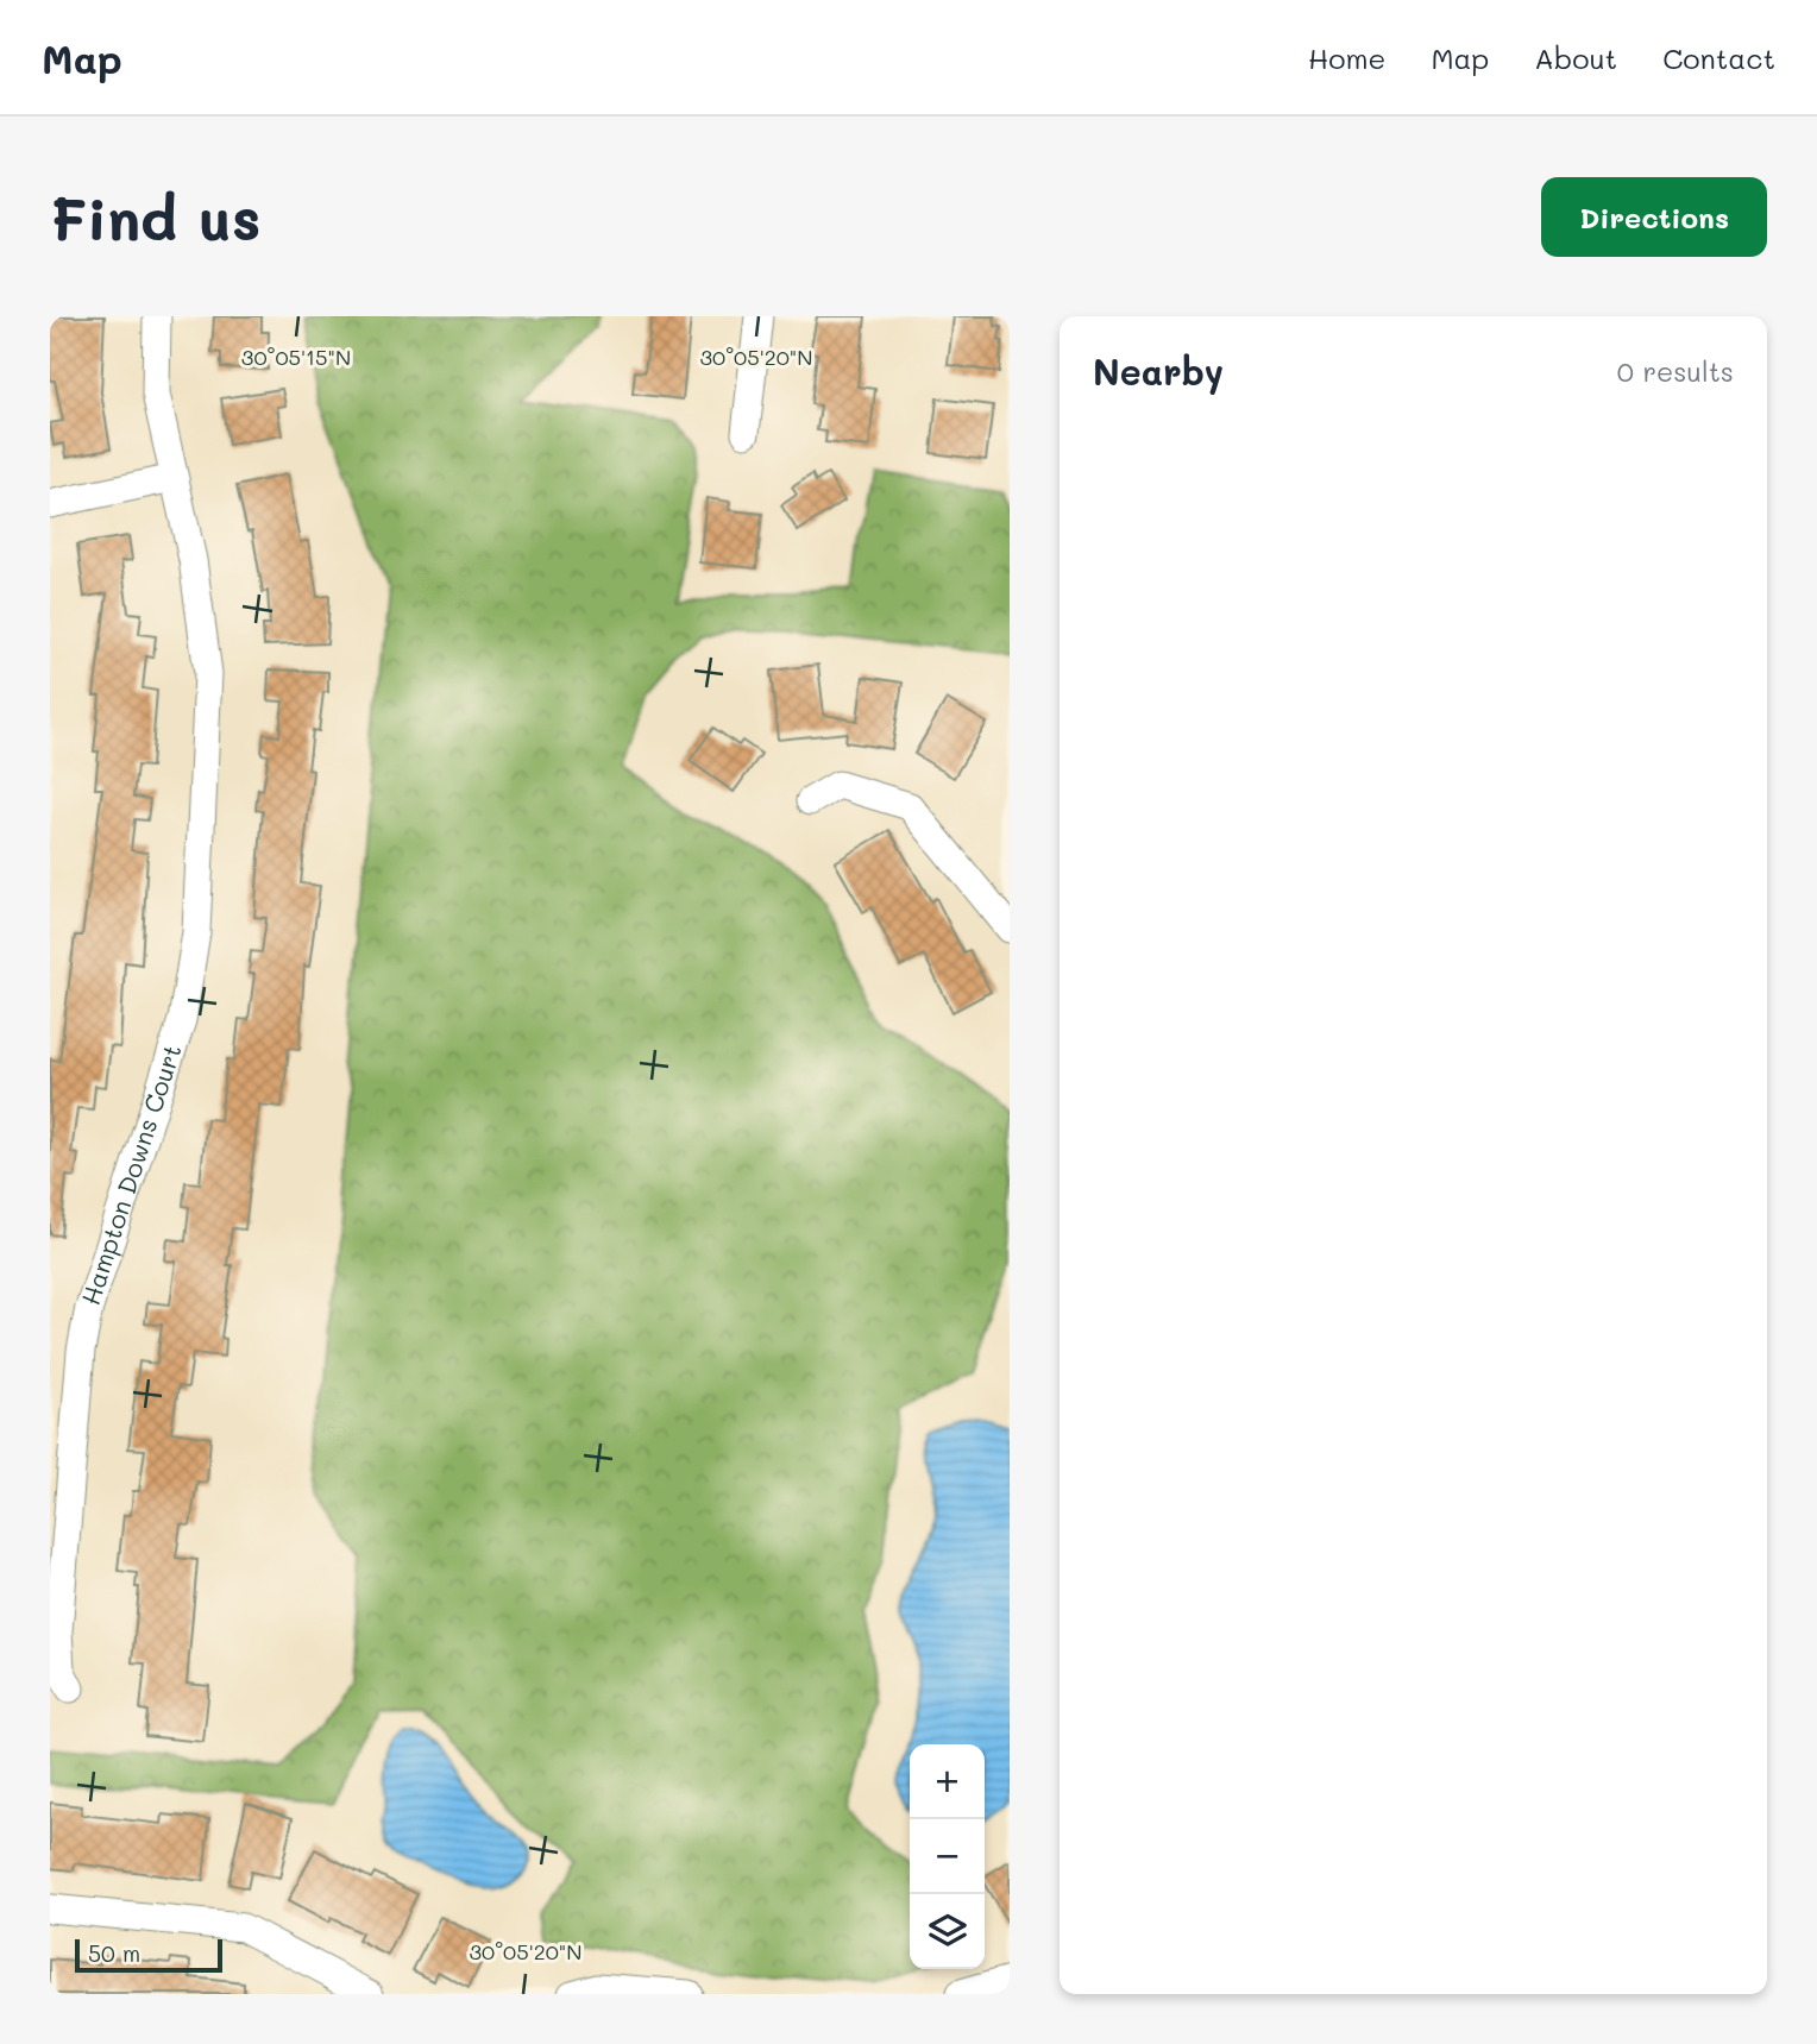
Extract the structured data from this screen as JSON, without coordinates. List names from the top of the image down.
{
  "streets": {
    "street": ["Hampton Downs Court"]
  },
  "scale_bar": "50 m",
  "page": {
    "header": "Map",
    "nav": [
      "Home",
      "Map",
      "About",
      "Contact"
    ],
    "buttons": "Directions",
    "title": "Find us",
    "heading": ["Nearby", "0 results"],
    "map_buttons": ["+", "−"],
    "scale": "50 m"
  },
  "coordinates": ["30°05'15\"N", "30°05'20\"N"]
}
